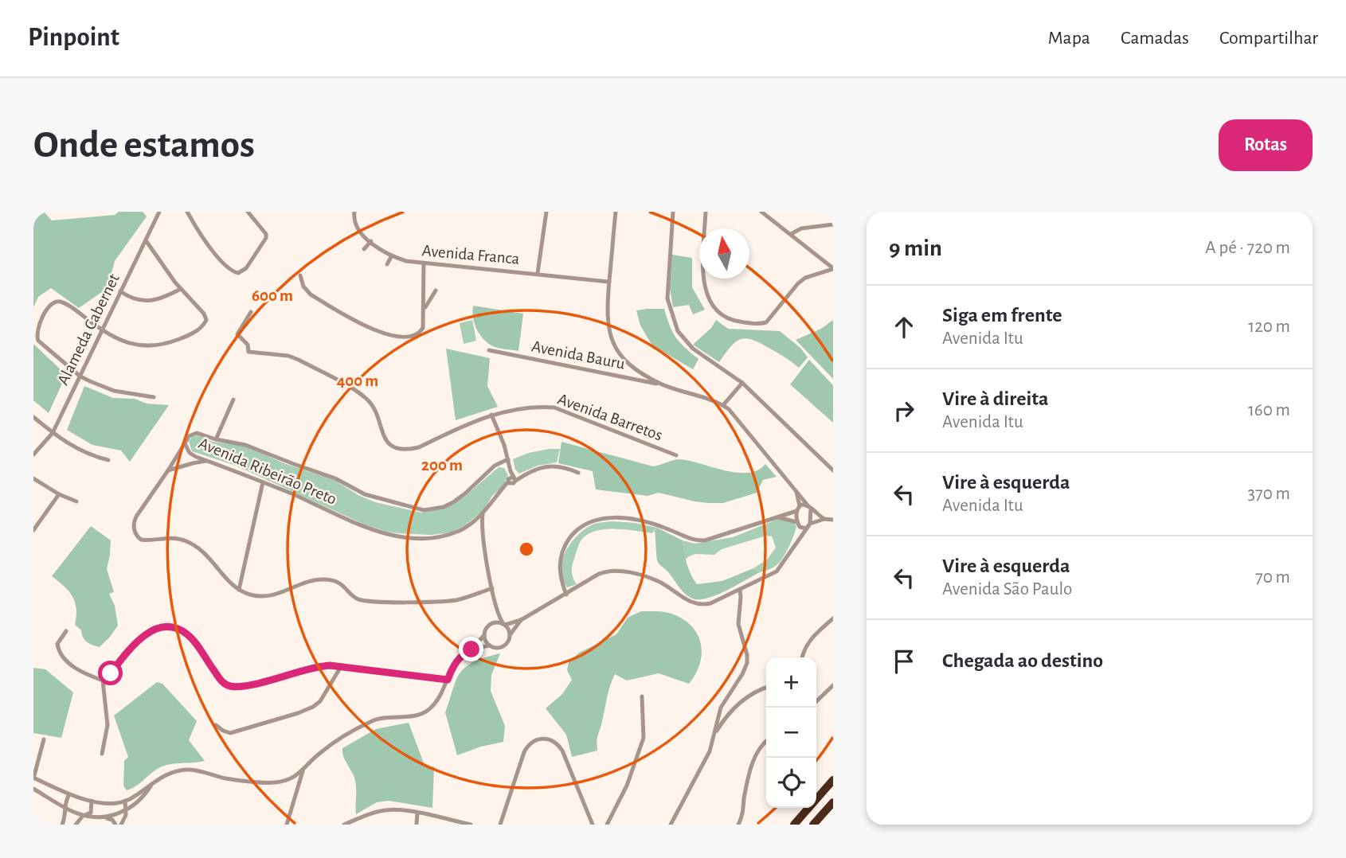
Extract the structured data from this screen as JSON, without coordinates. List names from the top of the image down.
{
  "streets": {
    "street": [
      "Avenida Franca",
      "Alameda Cabernet",
      "Avenida Bauru",
      "Avenida Barretos",
      "Avenida Ribeirão Preto"
    ]
  },
  "north": "top",
  "page": {
    "header": "Pinpoint",
    "nav": ["Mapa", "Camadas", "Compartilhar"],
    "buttons": "Rotas",
    "title": "Onde estamos",
    "heading": ["9 min", "A pé · 720 m"],
    "list": [
      ["Siga em frente", "Avenida Itu", "120 m"],
      ["Vire à direita", "Avenida Itu", "160 m"],
      ["Vire à esquerda", "Avenida Itu", "370 m"],
      ["Vire à esquerda", "Avenida São Paulo", "70 m"],
      "Chegada ao destino"
    ],
    "map_buttons": ["+", "−"]
  },
  "rings": ["600 m", "400 m", "200 m"]
}
